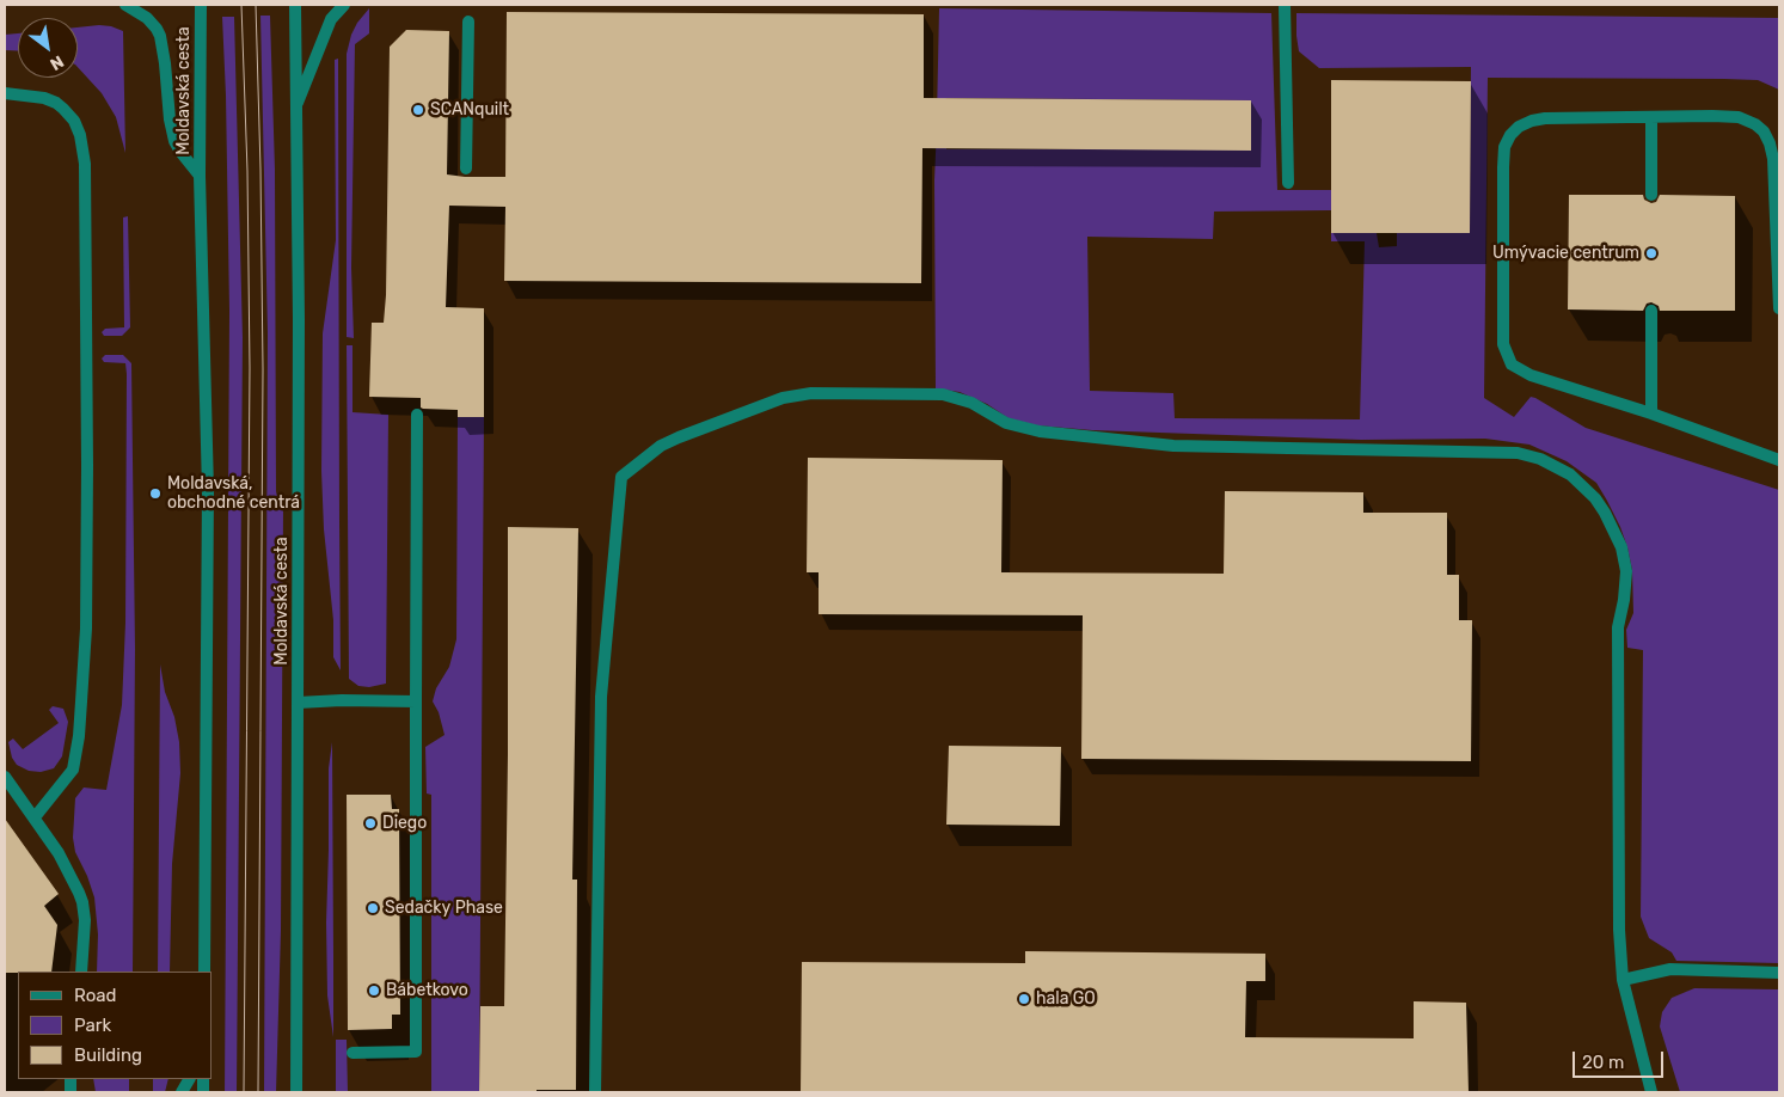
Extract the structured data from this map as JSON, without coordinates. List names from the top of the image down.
{
  "streets": {
    "street": ["Moldavská cesta"]
  },
  "places": [
    "SCANquilt",
    "Umývacie centrum",
    "Moldavská, obchodné centrá",
    "Diego",
    "Sedačky Phase",
    "Bábetkovo",
    "hala GO"
  ],
  "legend": ["Road", "Park", "Building"],
  "scale_bar": "20 m",
  "north": "bottom right"
}
